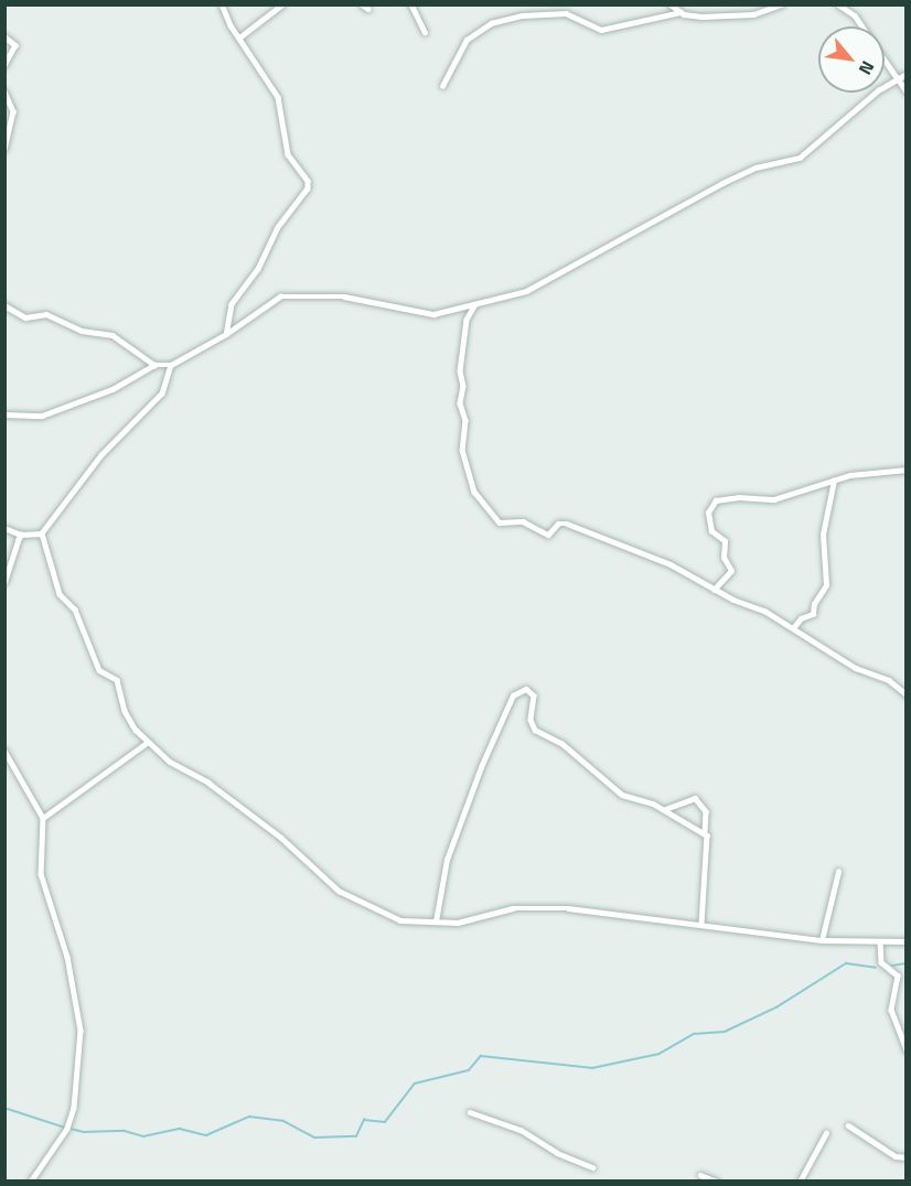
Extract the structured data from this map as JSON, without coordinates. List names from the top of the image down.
{
  "north": "bottom right"
}
